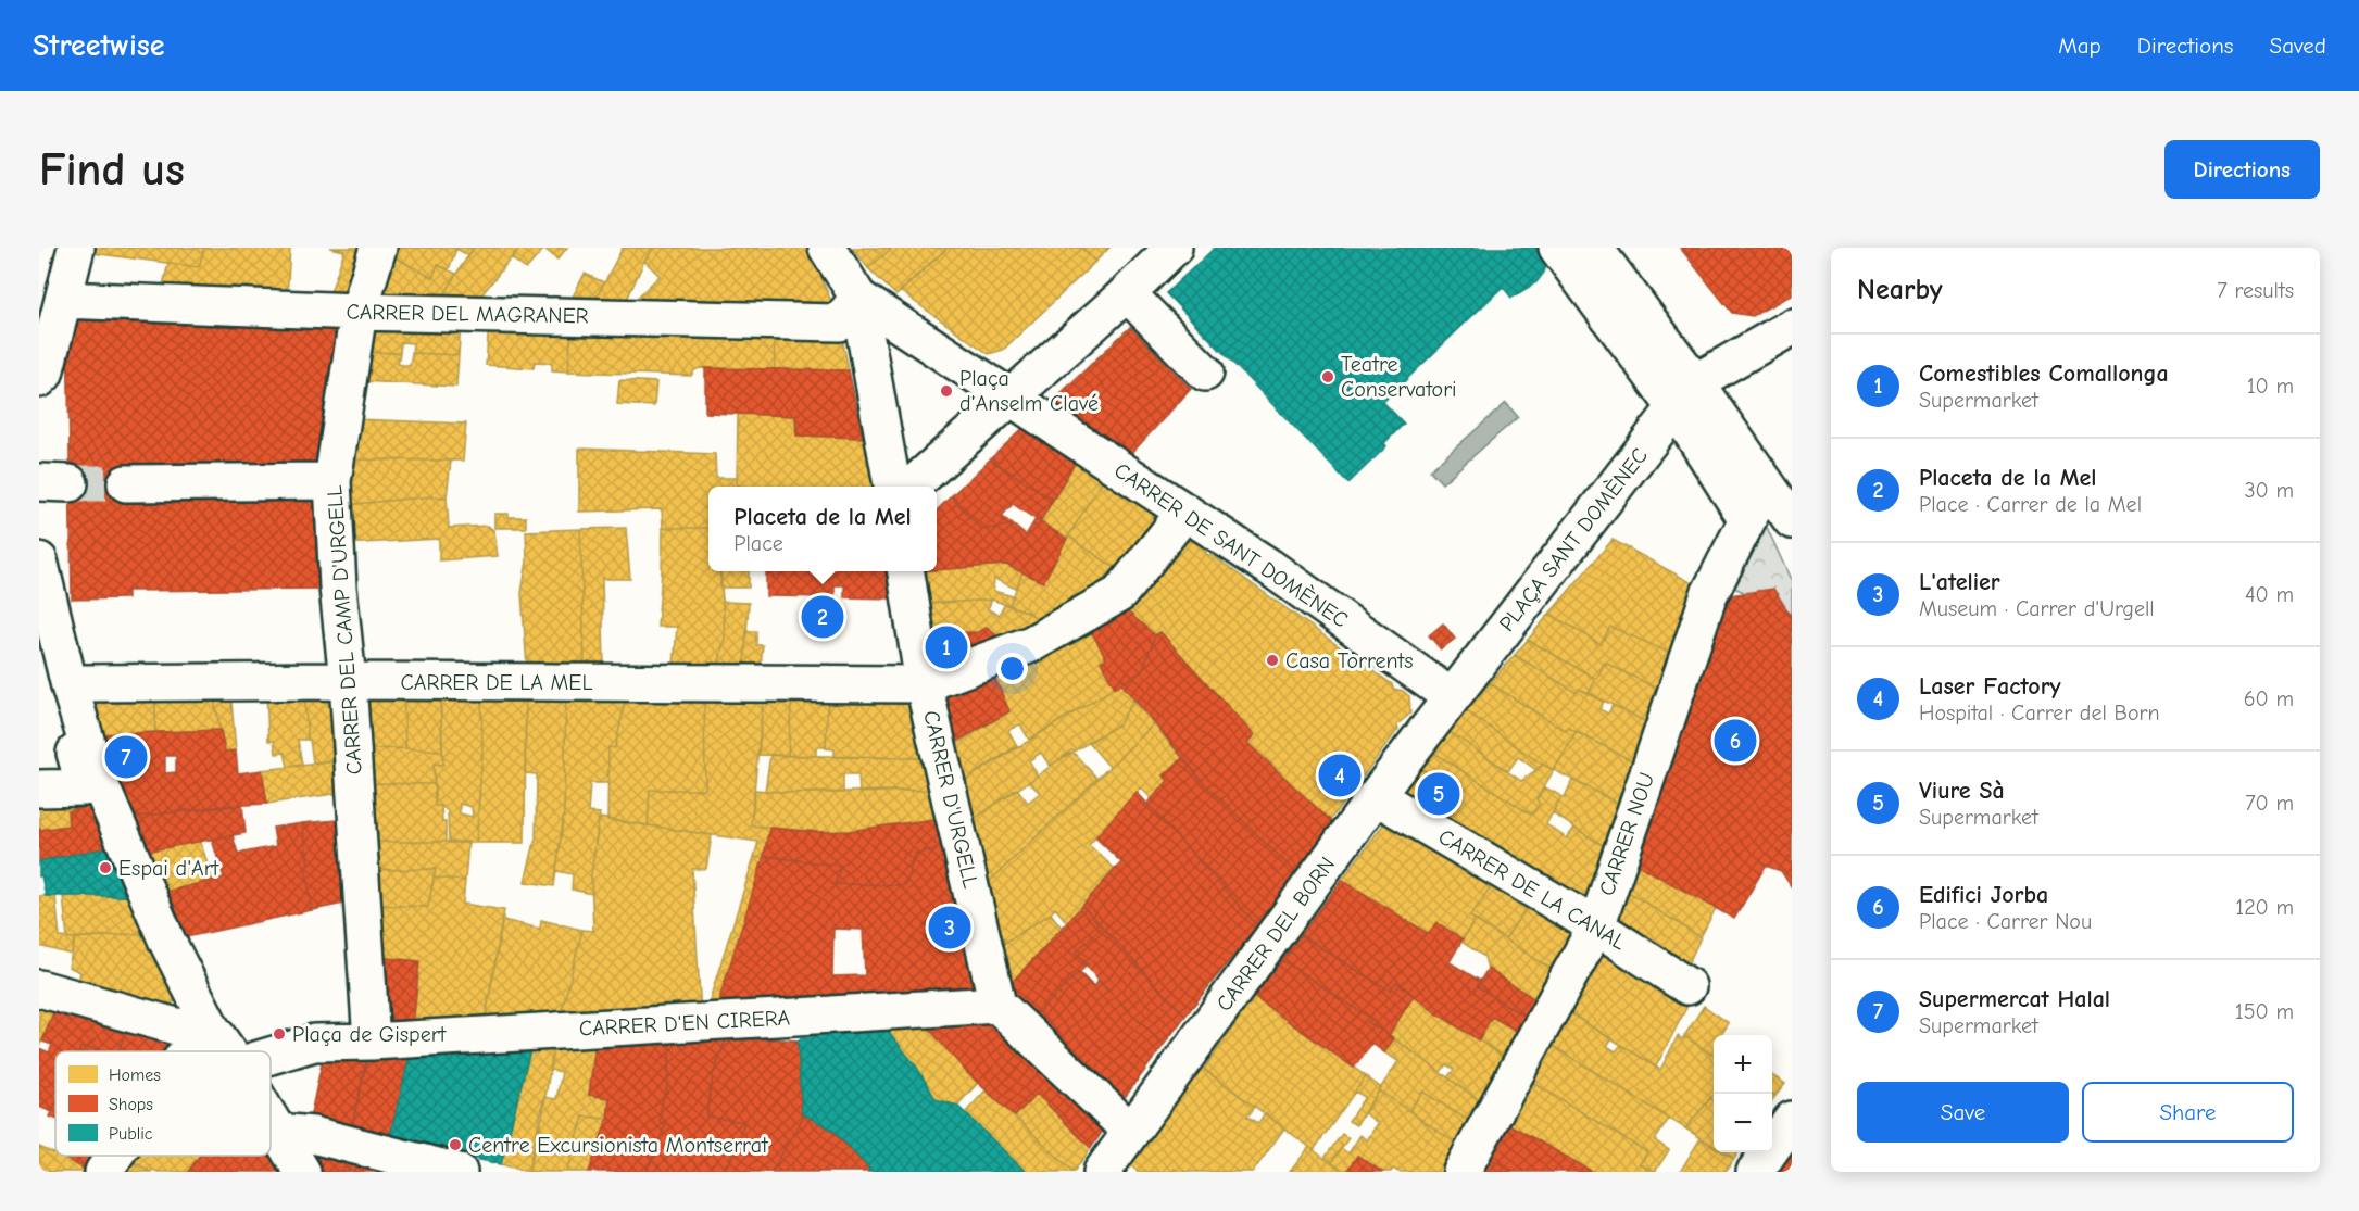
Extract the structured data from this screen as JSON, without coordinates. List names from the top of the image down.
{
  "streets": {
    "street": [
      "CARRER DEL MAGRANER",
      "PLAÇA SANT DOMÈNEC",
      "CARRER DE SANT DOMÈNEC",
      "CARRER DEL CAMP D'URGELL",
      "CARRER DE LA MEL",
      "CARRER D'URGELL",
      "CARRER NOU",
      "CARRER DE LA CANAL",
      "CARRER DEL BORN",
      "CARRER D'EN CIRERA"
    ]
  },
  "crossings": [
    ["CARRER DEL MAGRANER", "CARRER DEL CAMP D'URGELL"],
    ["PLAÇA SANT DOMÈNEC", "CARRER DE SANT DOMÈNEC"],
    ["PLAÇA SANT DOMÈNEC", "CARRER DEL BORN"],
    ["CARRER DE SANT DOMÈNEC", "CARRER DEL BORN"],
    ["CARRER DEL CAMP D'URGELL", "CARRER DE LA MEL"],
    ["CARRER DEL CAMP D'URGELL", "CARRER D'EN CIRERA"],
    ["CARRER DE LA MEL", "CARRER D'URGELL"],
    ["CARRER D'URGELL", "CARRER D'EN CIRERA"],
    ["CARRER NOU", "CARRER DE LA CANAL"],
    ["CARRER DE LA CANAL", "CARRER DEL BORN"]
  ],
  "places": [
    "Teatre Conservatori",
    "Plaça d'Anselm Clavé",
    "Casa Torrents",
    "Espai d'Art",
    "Plaça de Gispert",
    "Centre Excursionista Montserrat"
  ],
  "legend": ["Homes", "Shops", "Public"],
  "page": {
    "header": "Streetwise",
    "nav": ["Map", "Directions", "Saved"],
    "buttons": [
      "Directions",
      ["Save", "Share"]
    ],
    "title": "Find us",
    "heading": ["Nearby", "7 results"],
    "list": [
      {
        "mark": "1",
        "name": "Comestibles Comallonga",
        "note": "Supermarket",
        "value": "10 m"
      },
      {
        "mark": "2",
        "name": "Placeta de la Mel",
        "note": "Place · Carrer de la Mel",
        "value": "30 m"
      },
      {
        "mark": "3",
        "name": "L'atelier",
        "note": "Museum · Carrer d'Urgell",
        "value": "40 m"
      },
      {
        "mark": "4",
        "name": "Laser Factory",
        "note": "Hospital · Carrer del Born",
        "value": "60 m"
      },
      {
        "mark": "5",
        "name": "Viure Sà",
        "note": "Supermarket",
        "value": "70 m"
      },
      {
        "mark": "6",
        "name": "Edifici Jorba",
        "note": "Place · Carrer Nou",
        "value": "120 m"
      },
      {
        "mark": "7",
        "name": "Supermercat Halal",
        "note": "Supermarket",
        "value": "150 m"
      }
    ],
    "popup": ["Placeta de la Mel", "Place"],
    "pins": [
      "2",
      "1",
      "6",
      "7",
      "4",
      "5",
      "3"
    ],
    "map_buttons": ["+", "−"]
  }
}
